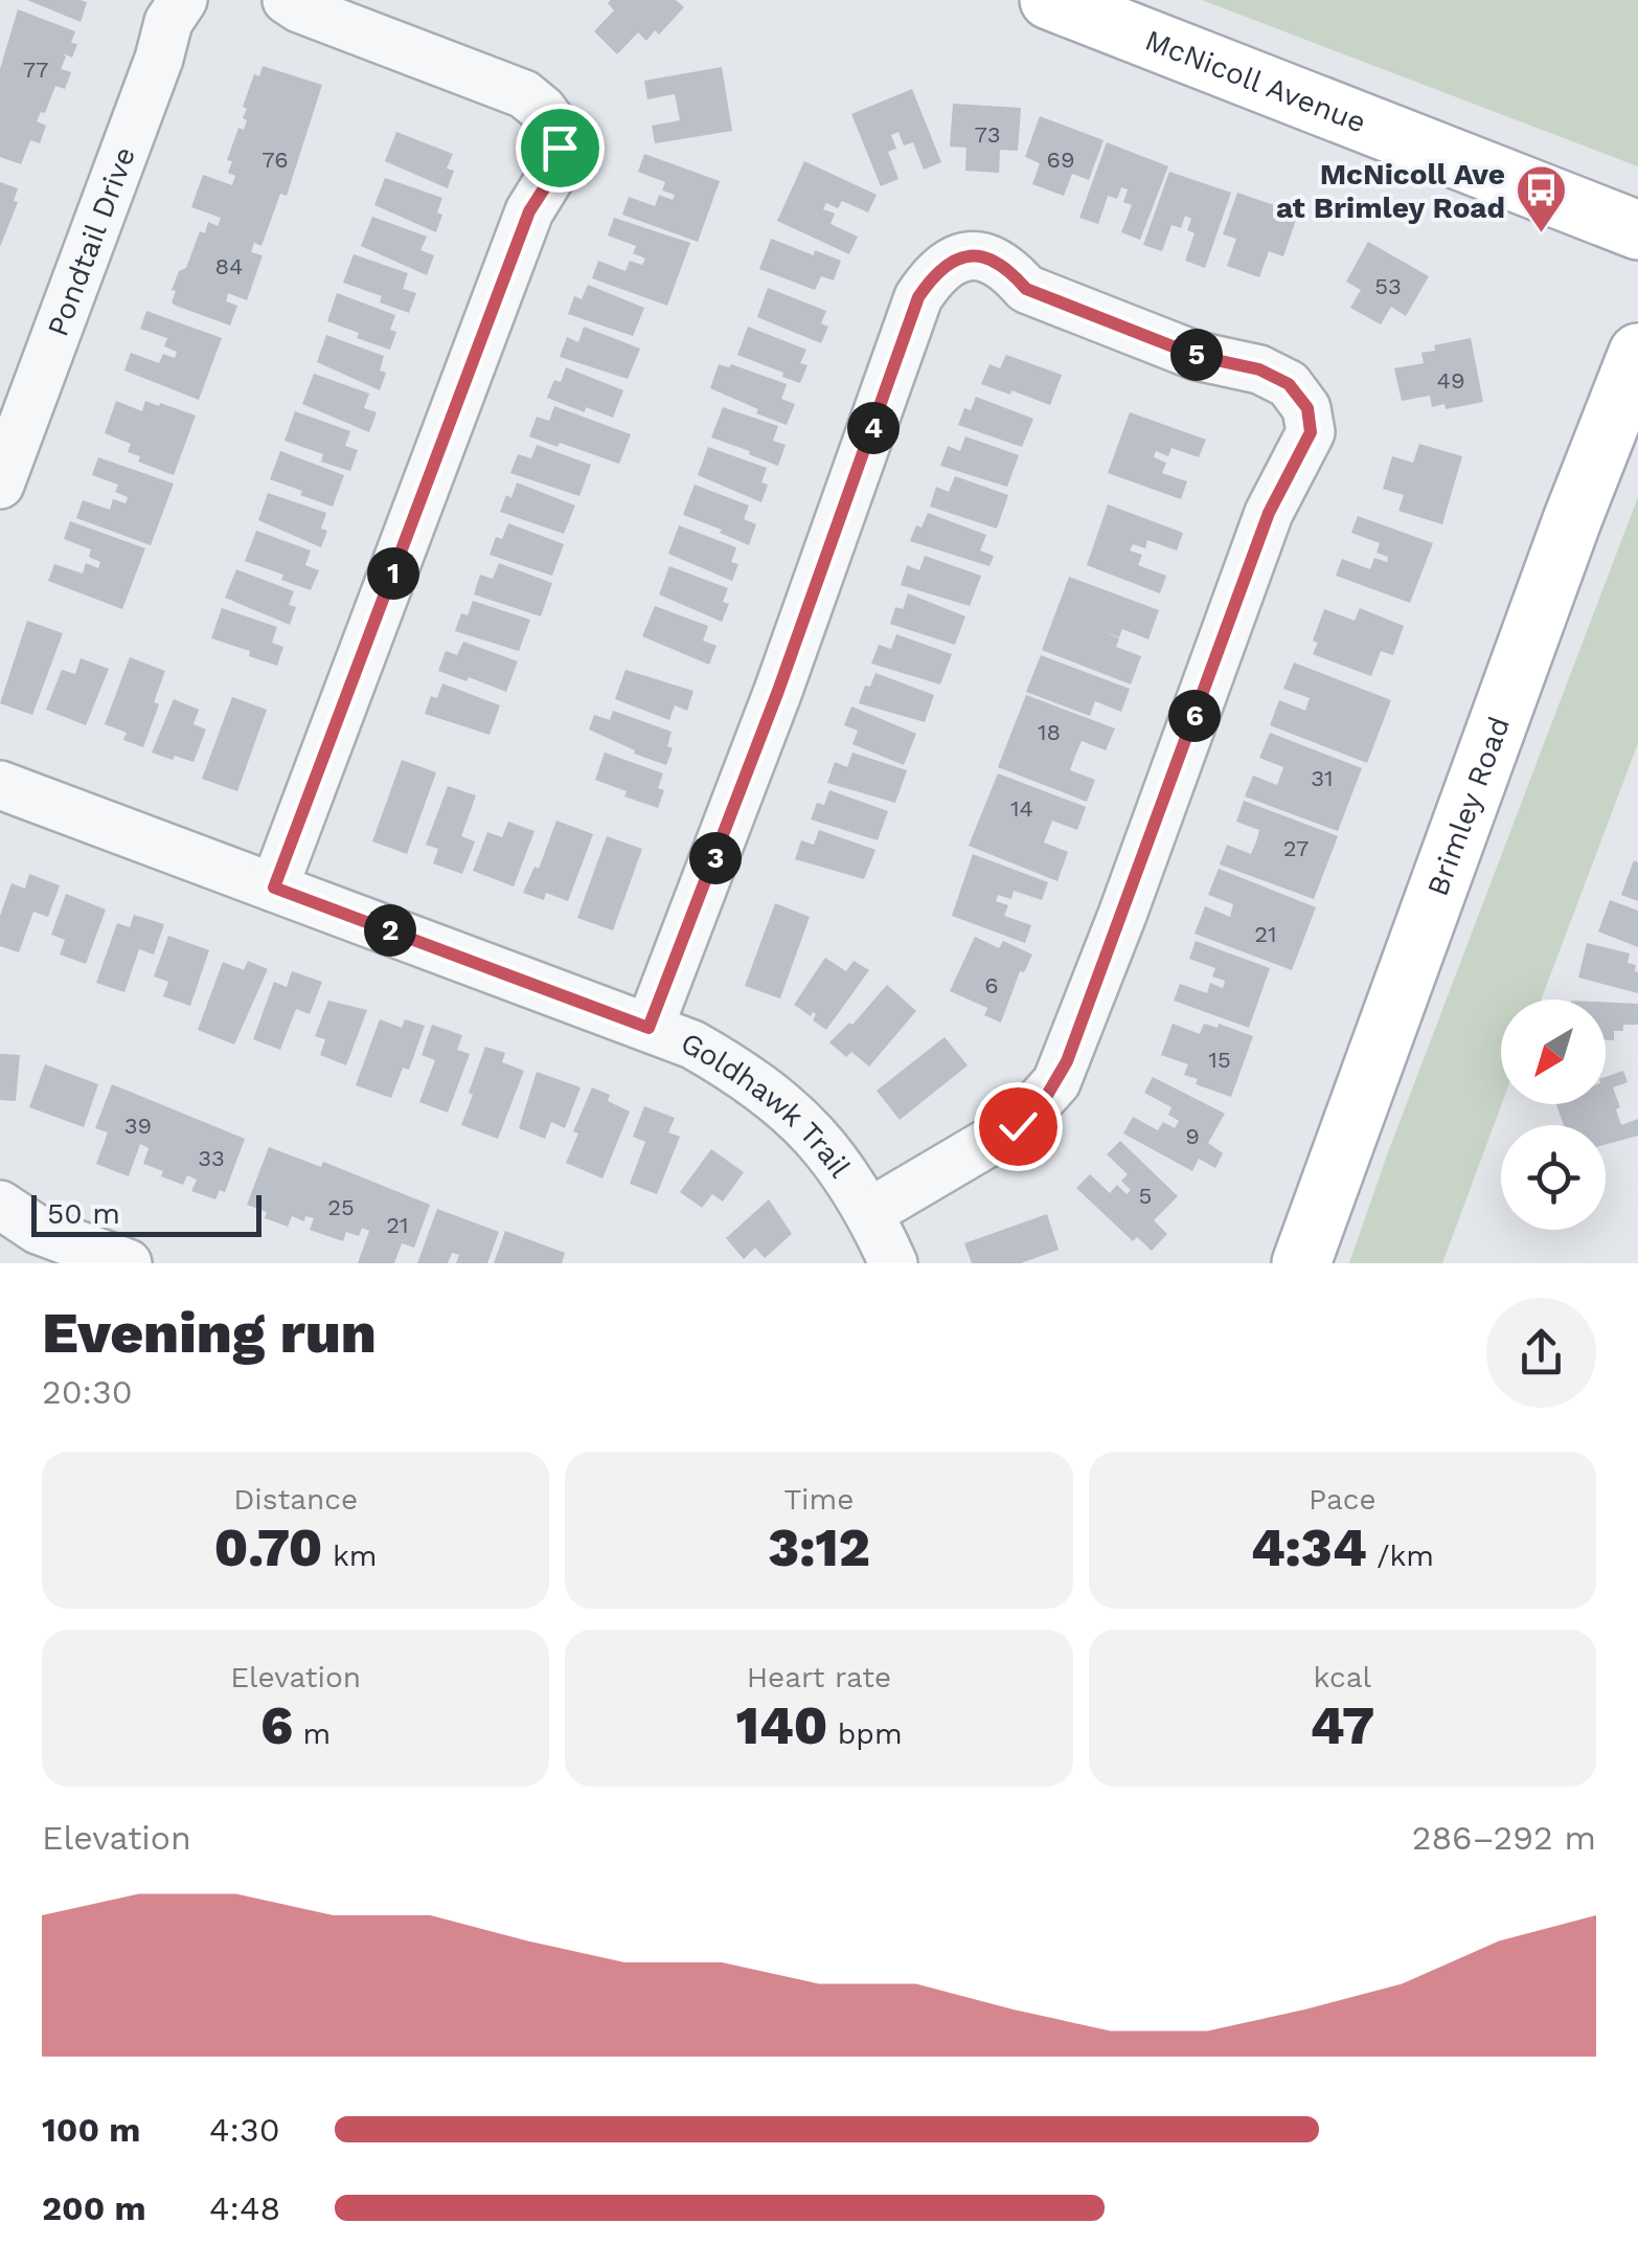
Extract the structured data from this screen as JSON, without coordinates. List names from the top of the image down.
{
  "streets": {
    "main road": ["McNicoll Avenue", "Brimley Road"],
    "street": ["Pondtail Drive", "Goldhawk Trail"]
  },
  "places": {
    "bus stop": ["McNicoll Ave at Brimley Road"]
  },
  "house_numbers": [
    "77",
    "73",
    "76",
    "69",
    "84",
    "53",
    "49",
    "18",
    "31",
    "14",
    "27",
    "21",
    "6",
    "15",
    "39",
    "9",
    "33",
    "5",
    "25",
    "21"
  ],
  "scale_bar": "50 m",
  "north": "bottom left",
  "page": {
    "pins": [
      "5",
      "4",
      "1",
      "6",
      "3",
      "2"
    ],
    "scale": "50 m",
    "heading": ["Evening run", "20:30"],
    "stats": [
      ["Distance", "0.70 km"],
      ["Time", "3:12"],
      ["Pace", "4:34 /km"],
      ["Elevation", "6 m"],
      ["Heart rate", "140 bpm"],
      ["kcal", "47"]
    ],
    "chart": ["Elevation", "286–292 m"],
    "list": [
      {
        "name": "100 m",
        "note": "4:30"
      },
      {
        "name": "200 m",
        "note": "4:48"
      }
    ]
  }
}
